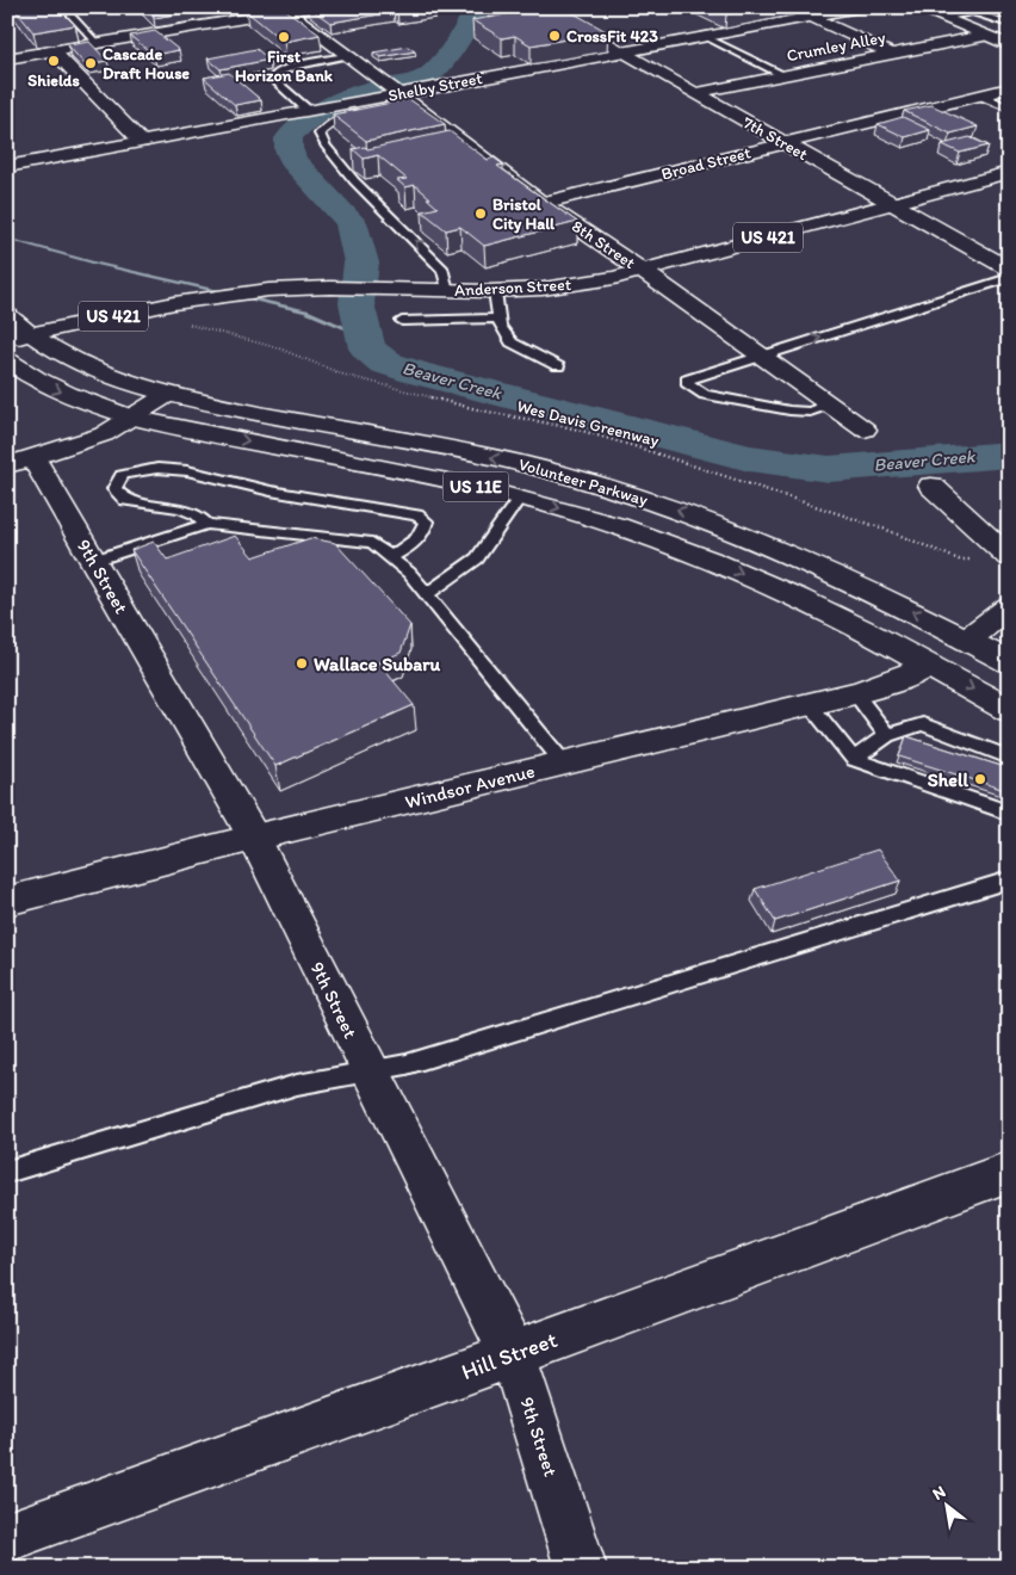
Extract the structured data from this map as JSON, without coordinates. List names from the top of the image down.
{
  "streets": {
    "main road": [
      "Crumley Alley",
      "Shelby Street",
      "7th Street",
      "Broad Street",
      "US 421",
      "8th Street",
      "Anderson Street",
      "Volunteer Parkway",
      "US 11E",
      "9th Street",
      "Windsor Avenue",
      "Hill Street"
    ],
    "path": ["Wes Davis Greenway"]
  },
  "crossings": [
    ["Crumley Alley", "7th Street"],
    ["Shelby Street", "7th Street"],
    ["Shelby Street", "8th Street"],
    ["7th Street", "Broad Street"],
    ["7th Street", "Anderson Street"],
    ["Broad Street", "8th Street"],
    ["8th Street", "Anderson Street"],
    ["Anderson Street", "Wes Davis Greenway"],
    ["Anderson Street", "Volunteer Parkway"],
    ["Volunteer Parkway", "Windsor Avenue"],
    ["9th Street", "Windsor Avenue"],
    ["9th Street", "Hill Street"]
  ],
  "water": ["Beaver Creek"],
  "places": [
    "CrossFit 423",
    "First Horizon Bank",
    "Shields",
    "Cascade Draft House",
    "Bristol City Hall",
    "Wallace Subaru",
    "Shell"
  ],
  "north": "top left"
}
